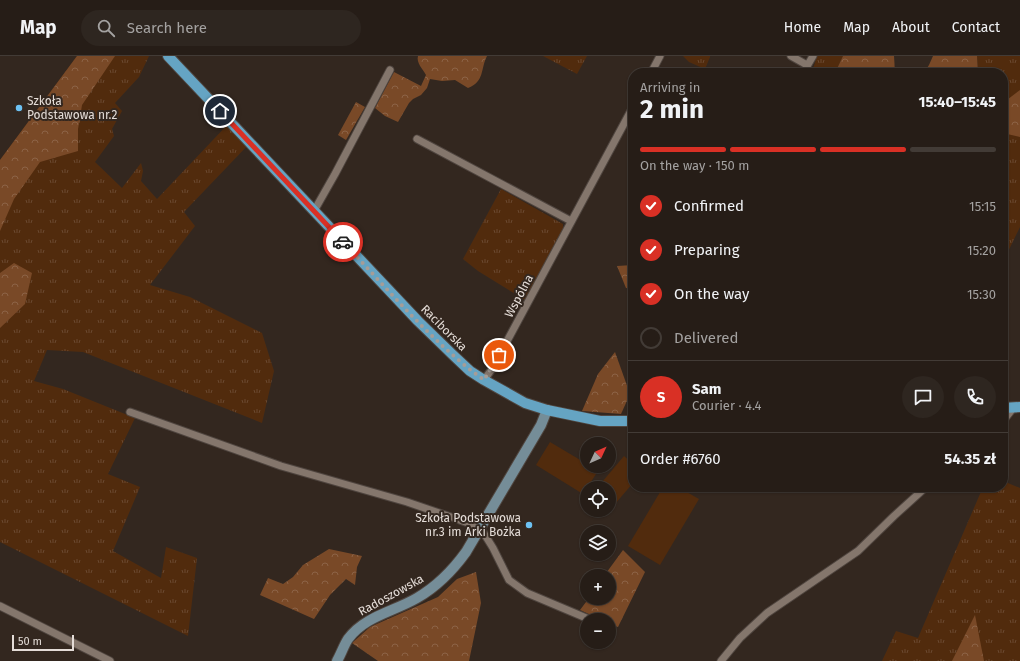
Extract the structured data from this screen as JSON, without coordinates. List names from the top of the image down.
{
  "streets": {
    "main road": ["Raciborska"],
    "street": ["Wspólna", "Radoszowska"]
  },
  "crossings": [
    ["Wspólna", "Raciborska"],
    ["Raciborska", "Radoszowska"]
  ],
  "places": ["Szkoła Podstawowa nr.2", "Szkoła Podstawowa nr.3 im Arki Bożka"],
  "scale_bar": "50 m",
  "north": "top right",
  "page": {
    "header": "Map",
    "search": "Search here",
    "nav": [
      "Home",
      "Map",
      "About",
      "Contact"
    ],
    "heading": ["2 min", "Arriving in", "15:40–15:45"],
    "panel": [
      "Sam",
      "Courier · 4.4",
      "Order #6760",
      "54.35 zł"
    ],
    "bar": "On the way · 150 m",
    "list": [
      ["Confirmed", "15:15"],
      ["Preparing", "15:20"],
      ["On the way", "15:30"],
      "Delivered"
    ],
    "round": "S",
    "map_buttons": ["+", "−"],
    "scale": "50 m"
  }
}
